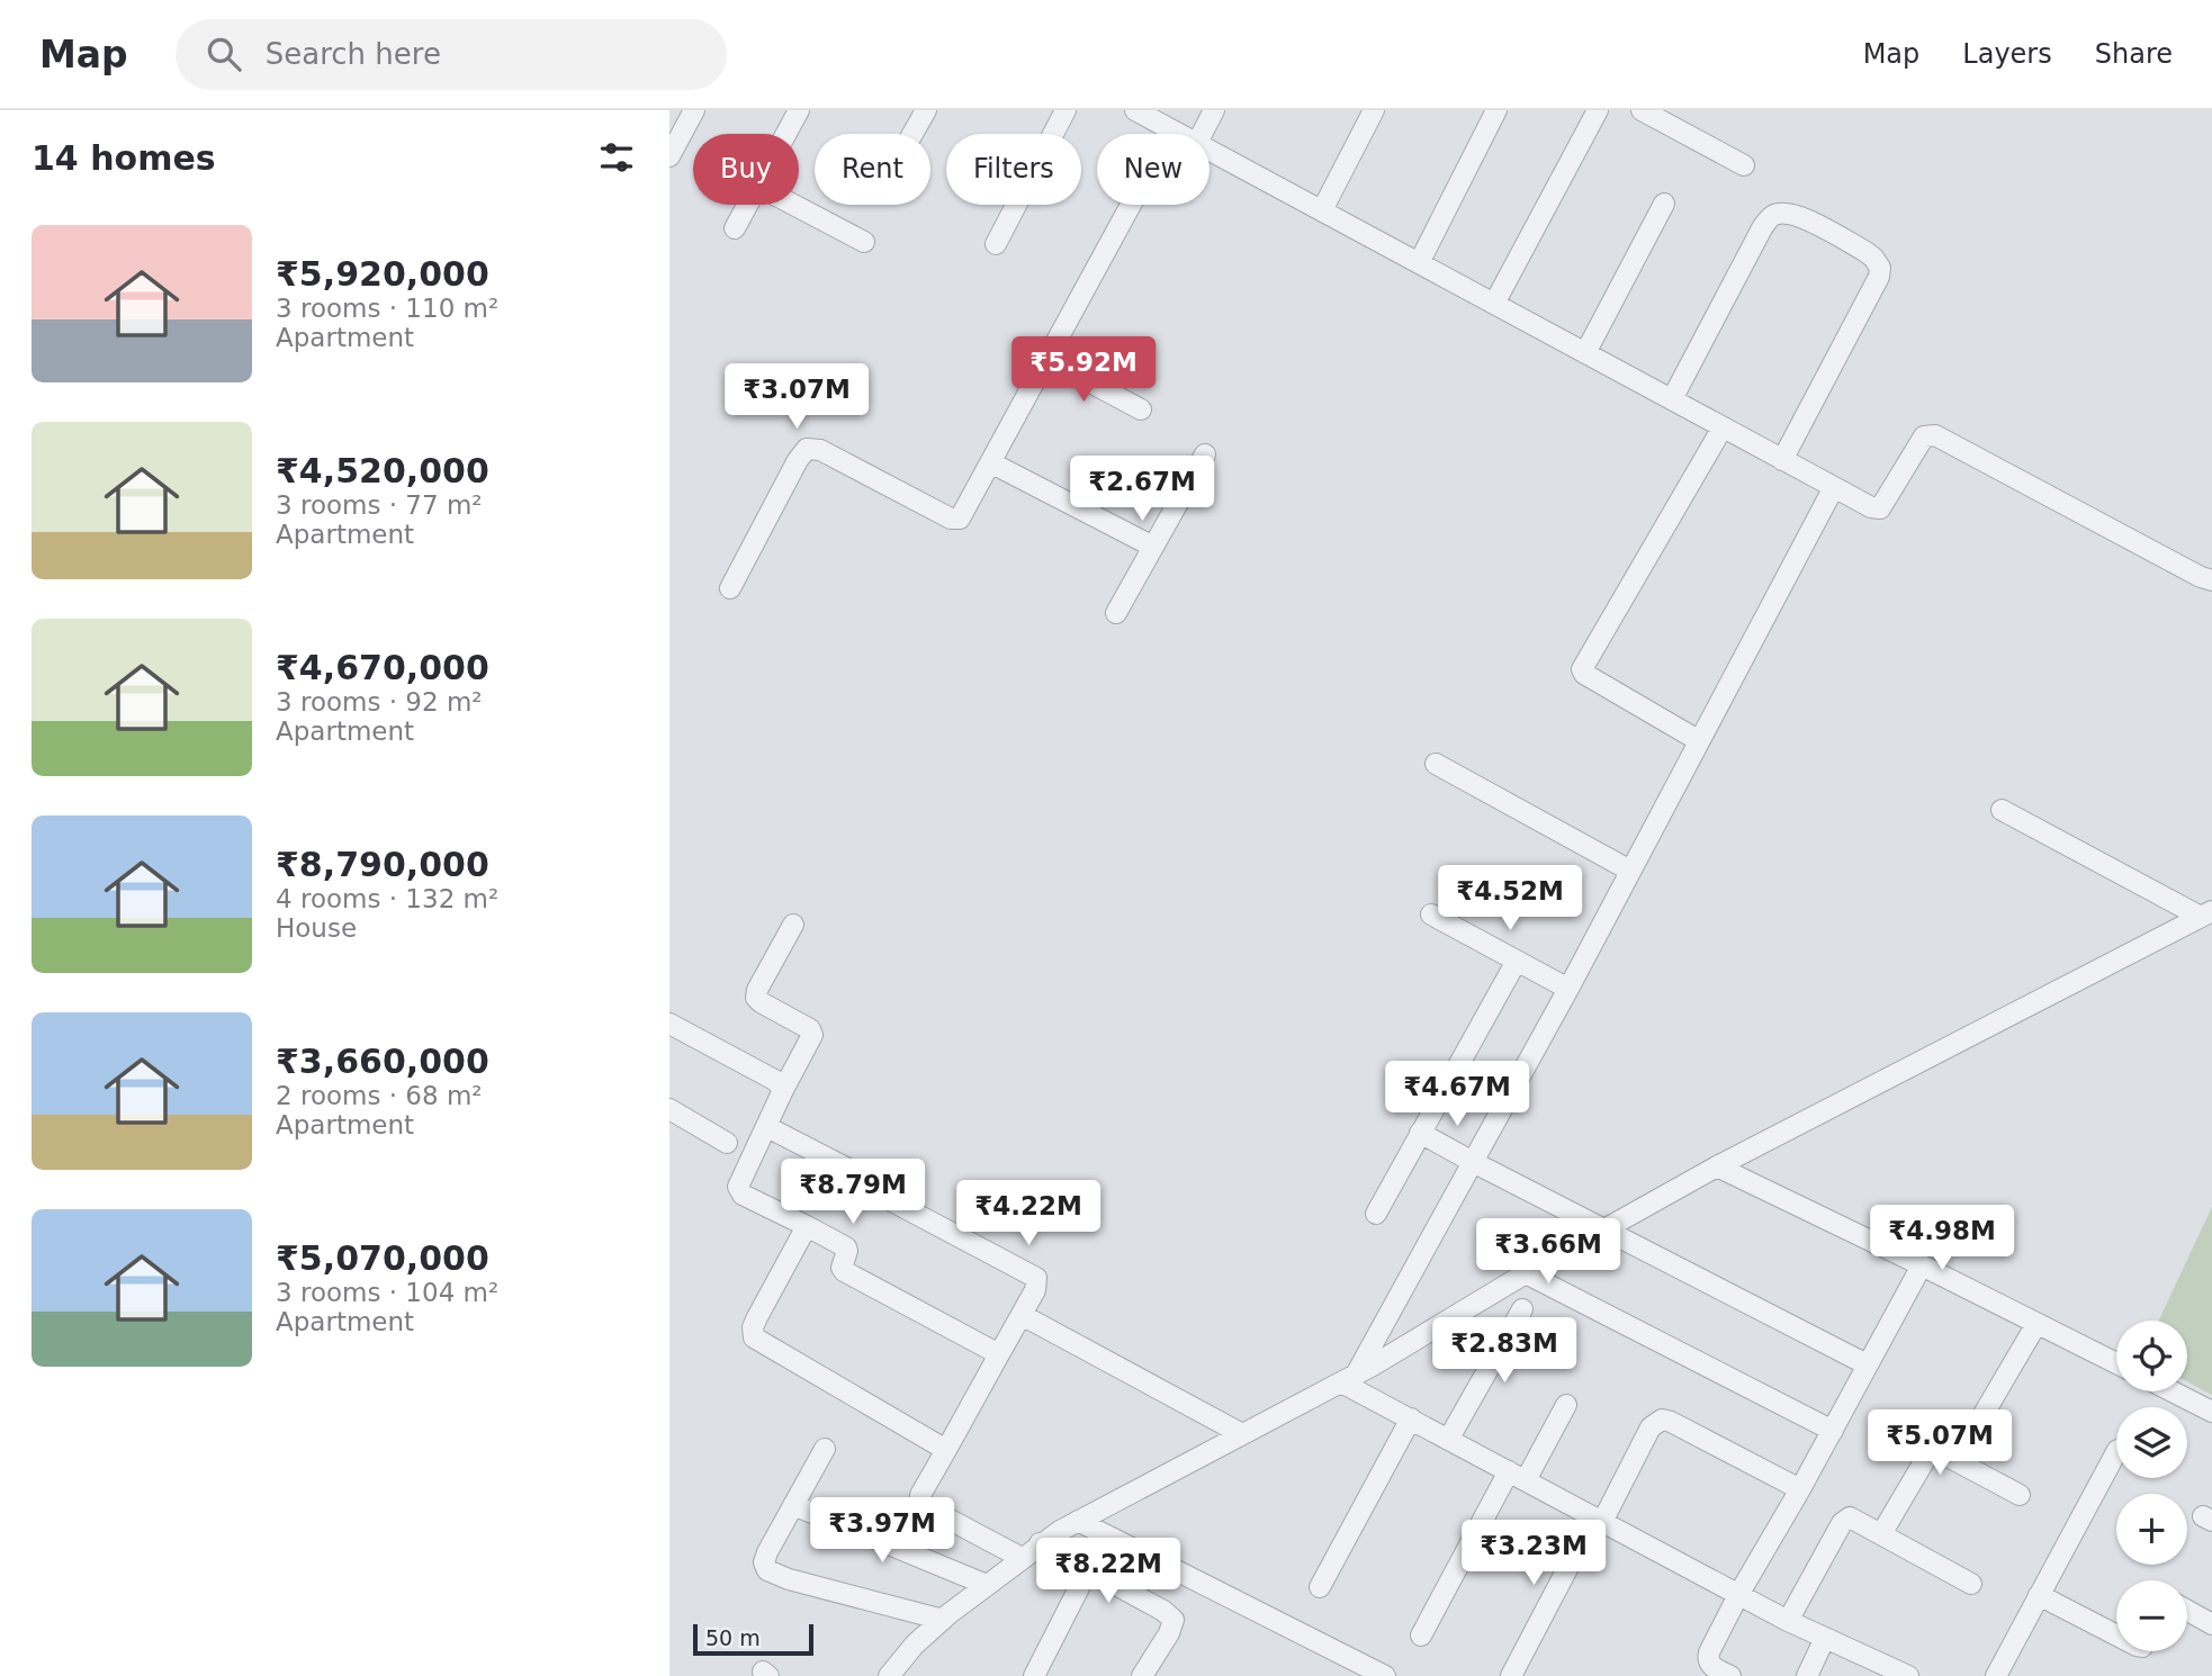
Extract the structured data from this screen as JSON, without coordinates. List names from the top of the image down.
{
  "scale_bar": "50 m",
  "page": {
    "header": "Map",
    "search": "Search here",
    "nav": ["Map", "Layers", "Share"],
    "heading": "14 homes",
    "chip": [
      "Buy",
      "Rent",
      "Filters",
      "New"
    ],
    "list": [
      {
        "name": "₹5,920,000",
        "note": "3 rooms · 110 m² · Apartment"
      },
      {
        "name": "₹4,520,000",
        "note": "3 rooms · 77 m² · Apartment"
      },
      {
        "name": "₹4,670,000",
        "note": "3 rooms · 92 m² · Apartment"
      },
      {
        "name": "₹8,790,000",
        "note": "4 rooms · 132 m² · House"
      },
      {
        "name": "₹3,660,000",
        "note": "2 rooms · 68 m² · Apartment"
      },
      {
        "name": "₹5,070,000",
        "note": "3 rooms · 104 m² · Apartment"
      }
    ],
    "price": [
      "₹5.92M",
      "₹3.07M",
      "₹2.67M",
      "₹4.52M",
      "₹4.67M",
      "₹8.79M",
      "₹4.22M",
      "₹4.98M",
      "₹3.66M",
      "₹2.83M",
      "₹5.07M",
      "₹3.97M",
      "₹3.23M",
      "₹8.22M"
    ],
    "map_buttons": ["+", "−"],
    "scale": "50 m"
  }
}
